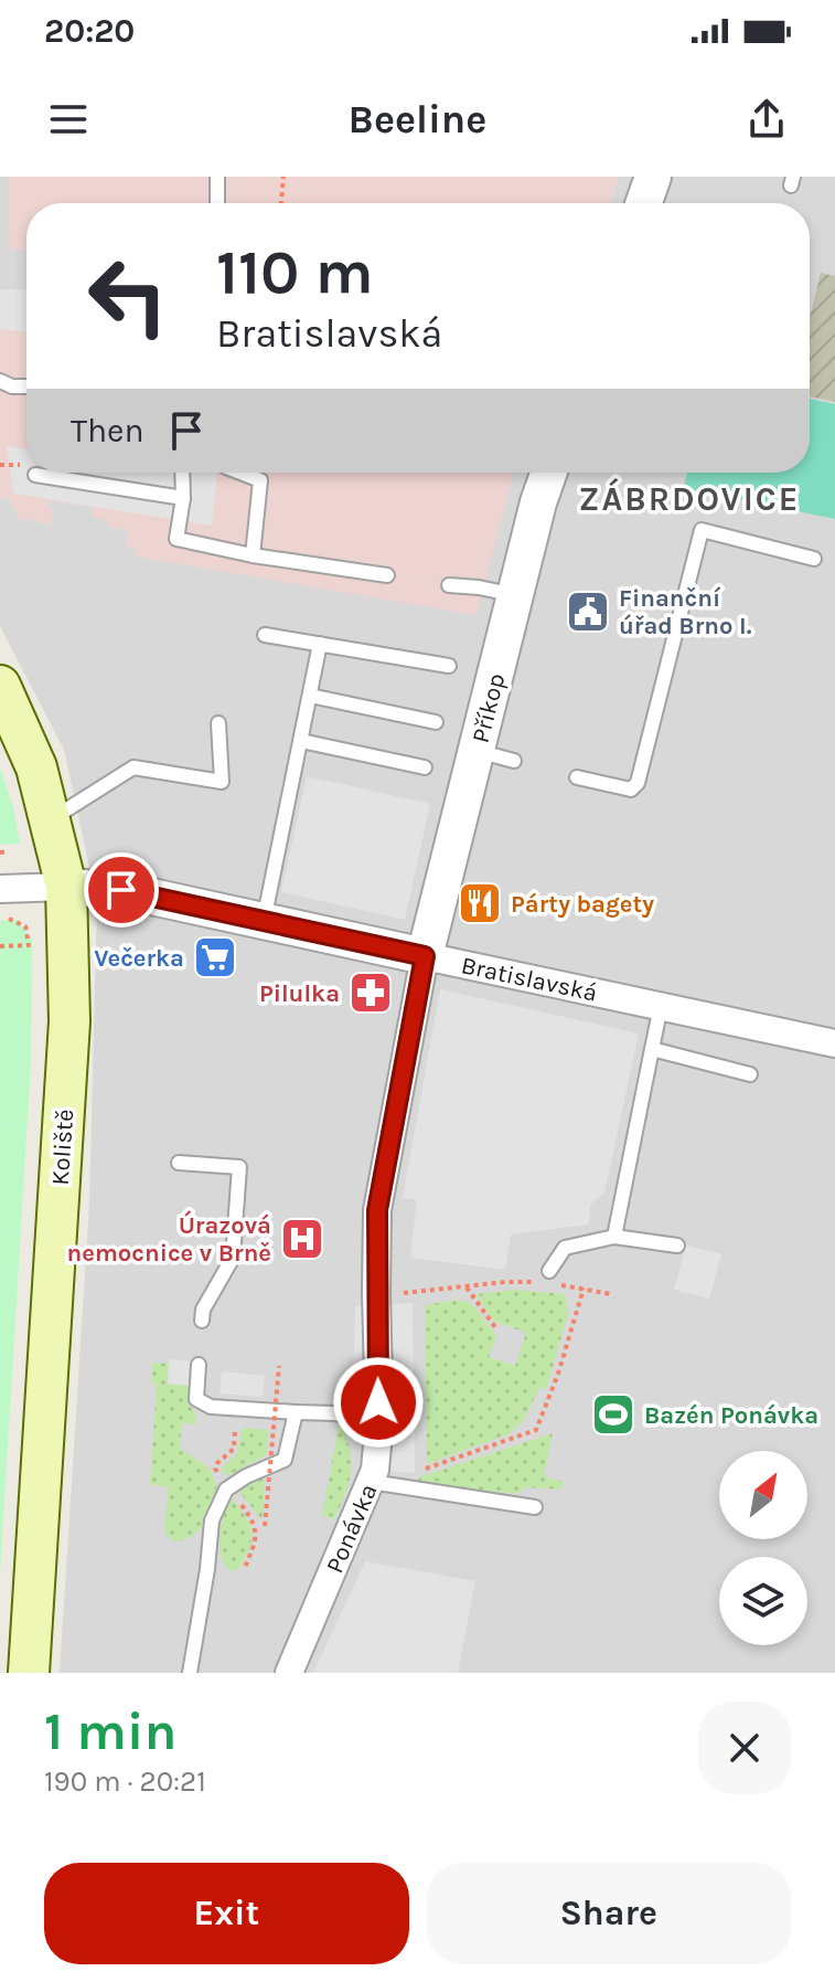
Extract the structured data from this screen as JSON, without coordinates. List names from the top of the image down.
{
  "streets": {
    "main road": ["Koliště"],
    "street": ["Příkop", "Bratislavská", "Ponávka"]
  },
  "crossings": [
    ["Příkop", "Bratislavská"],
    ["Příkop", "Ponávka"],
    ["Bratislavská", "Koliště"],
    ["Bratislavská", "Ponávka"]
  ],
  "districts": ["ZÁBRDOVICE"],
  "places": {
    "public building": ["Finanční úřad Brno I."],
    "restaurant": ["Párty bagety"],
    "supermarket": ["Večerka"],
    "pharmacy": ["Pilulka"],
    "hospital": ["Úrazová nemocnice v Brně"],
    "sports": ["Bazén Ponávka"]
  },
  "north": "top right",
  "page": {
    "status": "20:20",
    "header": "Beeline",
    "turn": ["110 m", "Bratislavská"],
    "then": "Then",
    "heading": ["1 min", "190 m · 20:21"],
    "buttons": ["Exit", "Share"]
  }
}
